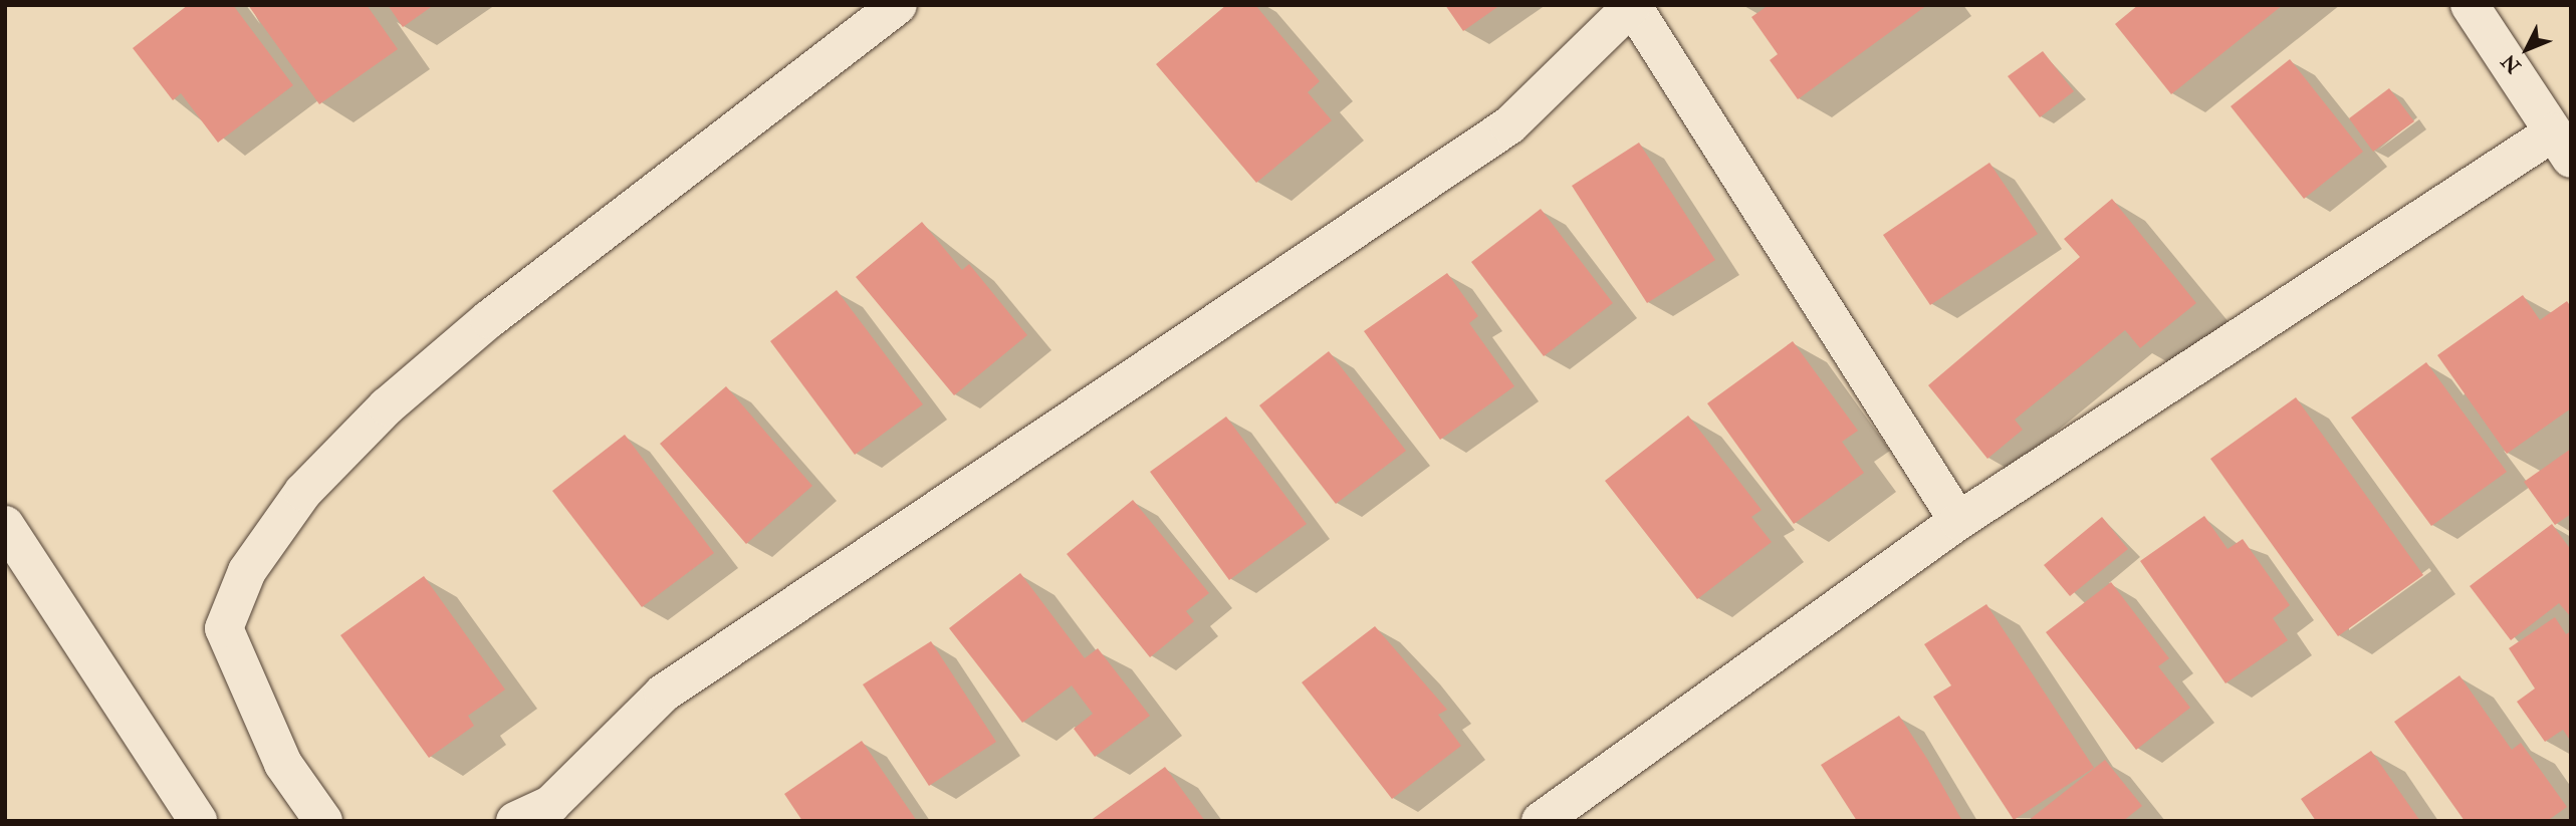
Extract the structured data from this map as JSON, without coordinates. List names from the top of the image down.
{
  "north": "bottom left"
}
